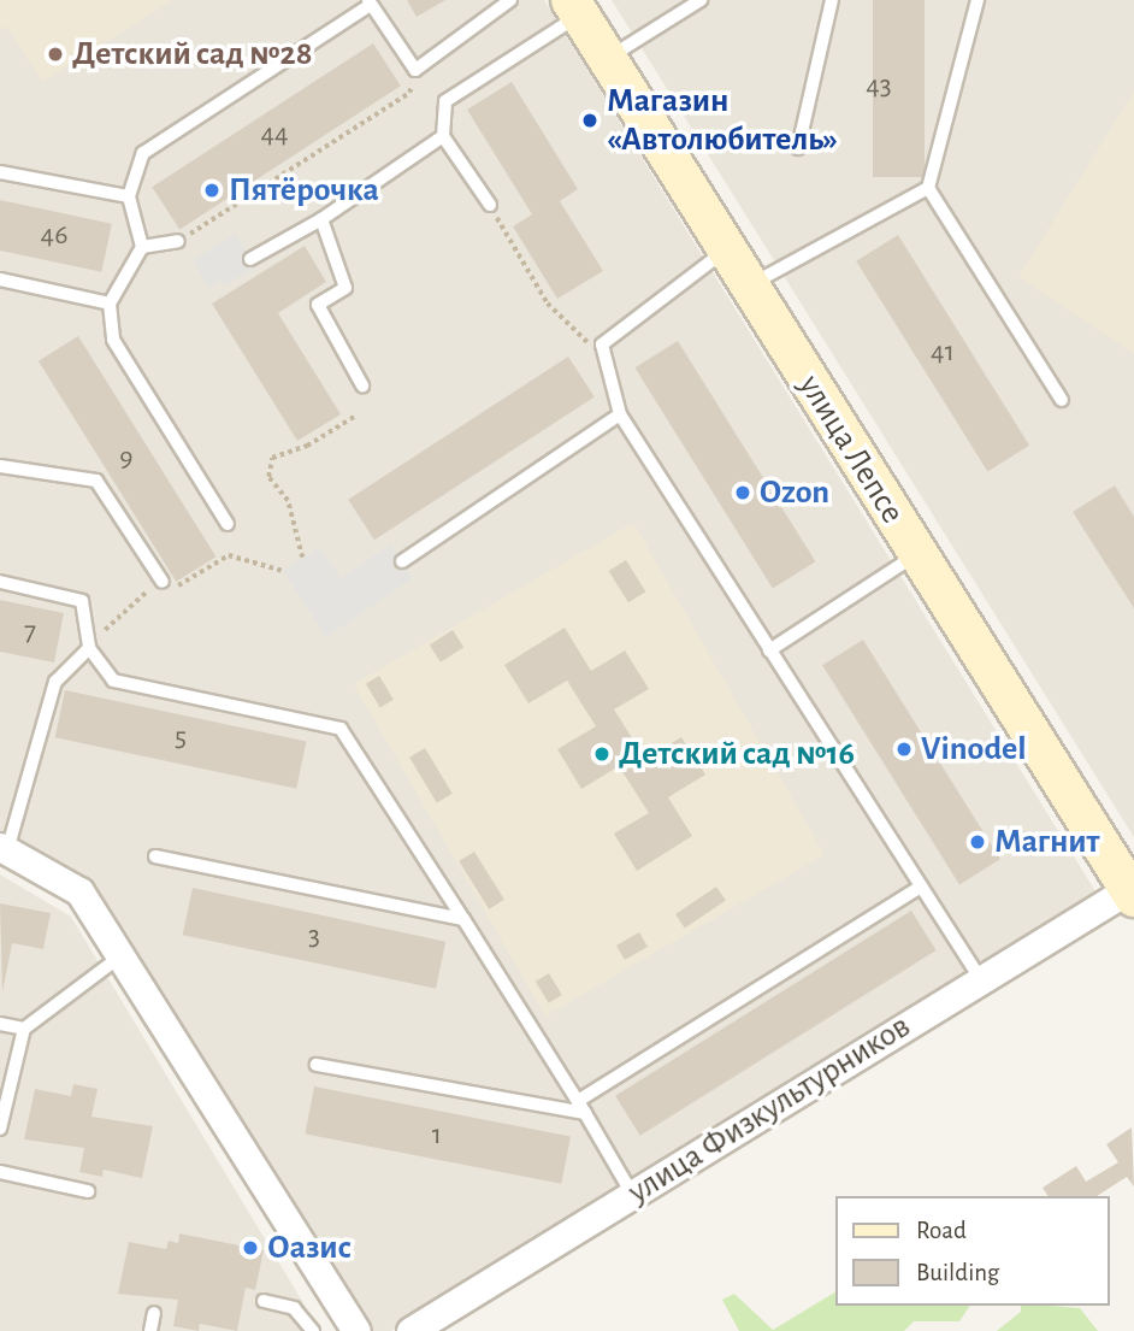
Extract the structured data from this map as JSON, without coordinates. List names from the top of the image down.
{
  "streets": {
    "main road": ["улица Лепсе"],
    "street": ["улица Физкультурников"]
  },
  "crossings": [
    ["улица Лепсе", "улица Физкультурников"]
  ],
  "places": [
    "Детский сад №28",
    "Магазин «Автолюбитель»",
    "Пятёрочка",
    "Ozon",
    "Vinodel",
    "Детский сад №16",
    "Магнит",
    "Оазис"
  ],
  "house_numbers": [
    "43",
    "44",
    "46",
    "41",
    "9",
    "7",
    "5",
    "3",
    "1"
  ],
  "legend": ["Road", "Building"]
}
